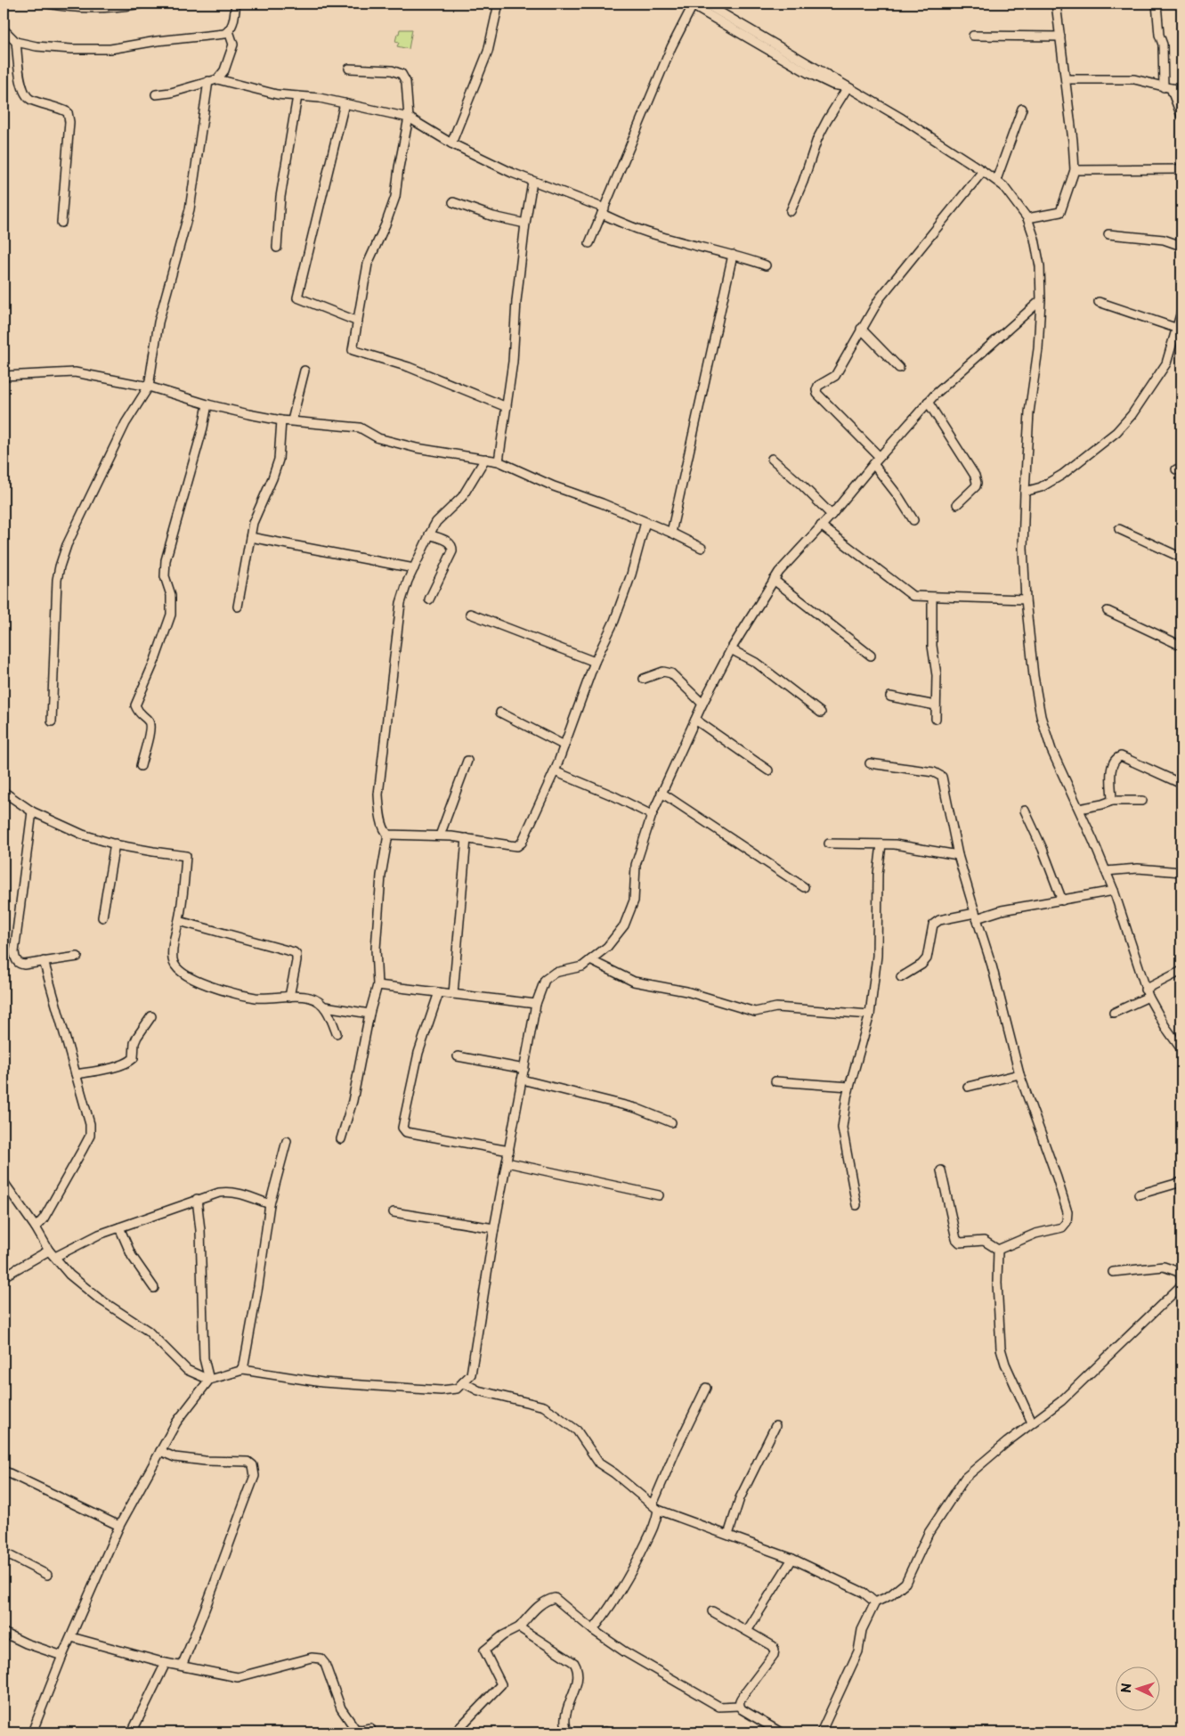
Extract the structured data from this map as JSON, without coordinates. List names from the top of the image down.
{
  "north": "left"
}
